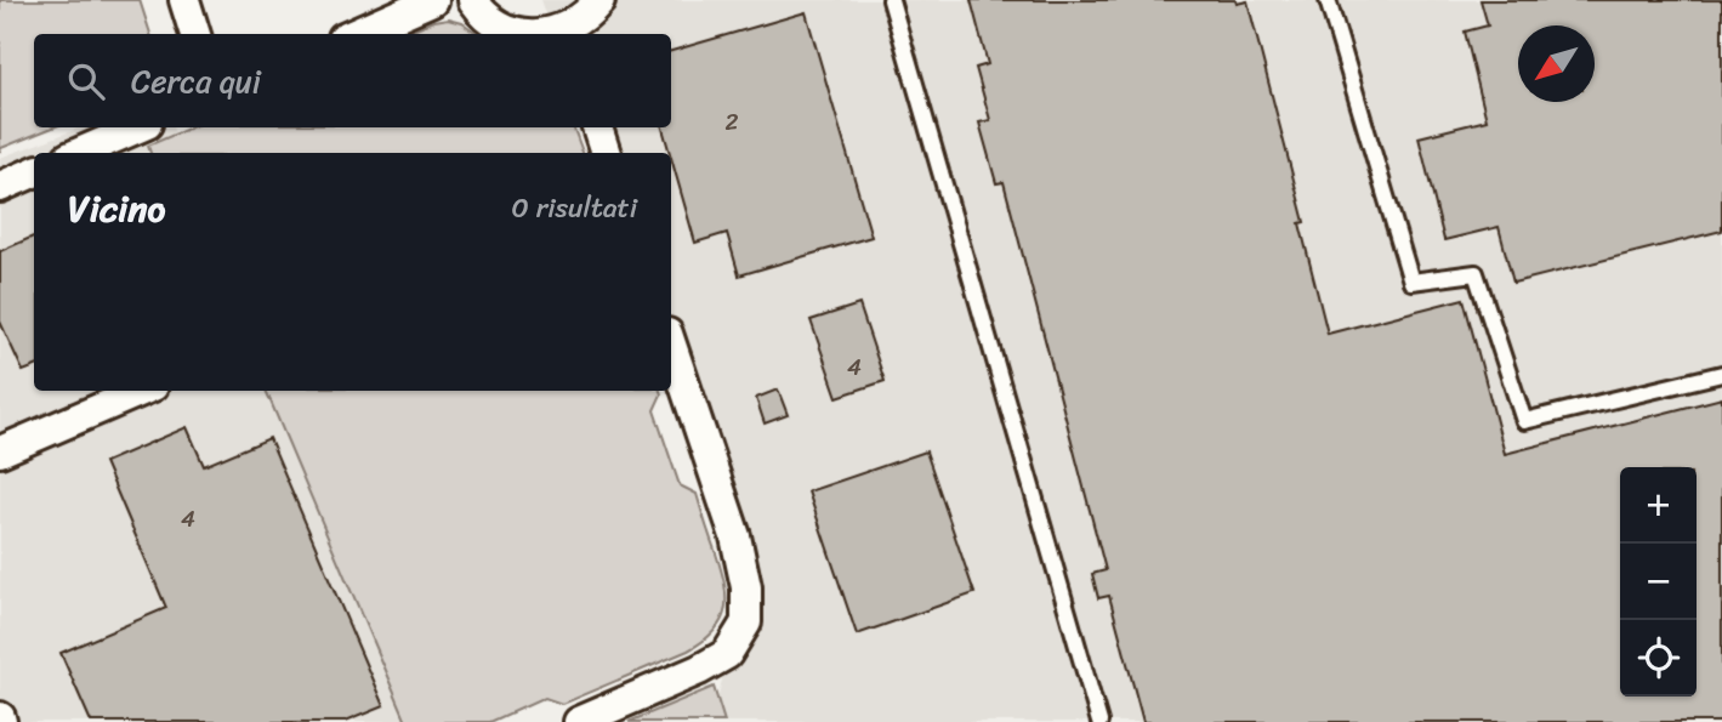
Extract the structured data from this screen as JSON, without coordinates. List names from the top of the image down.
{
  "house_numbers": ["2", "4", "4"],
  "north": "bottom left",
  "page": {
    "search": "Cerca qui",
    "heading": ["Vicino", "0 risultati"],
    "map_buttons": ["+", "−"]
  }
}
